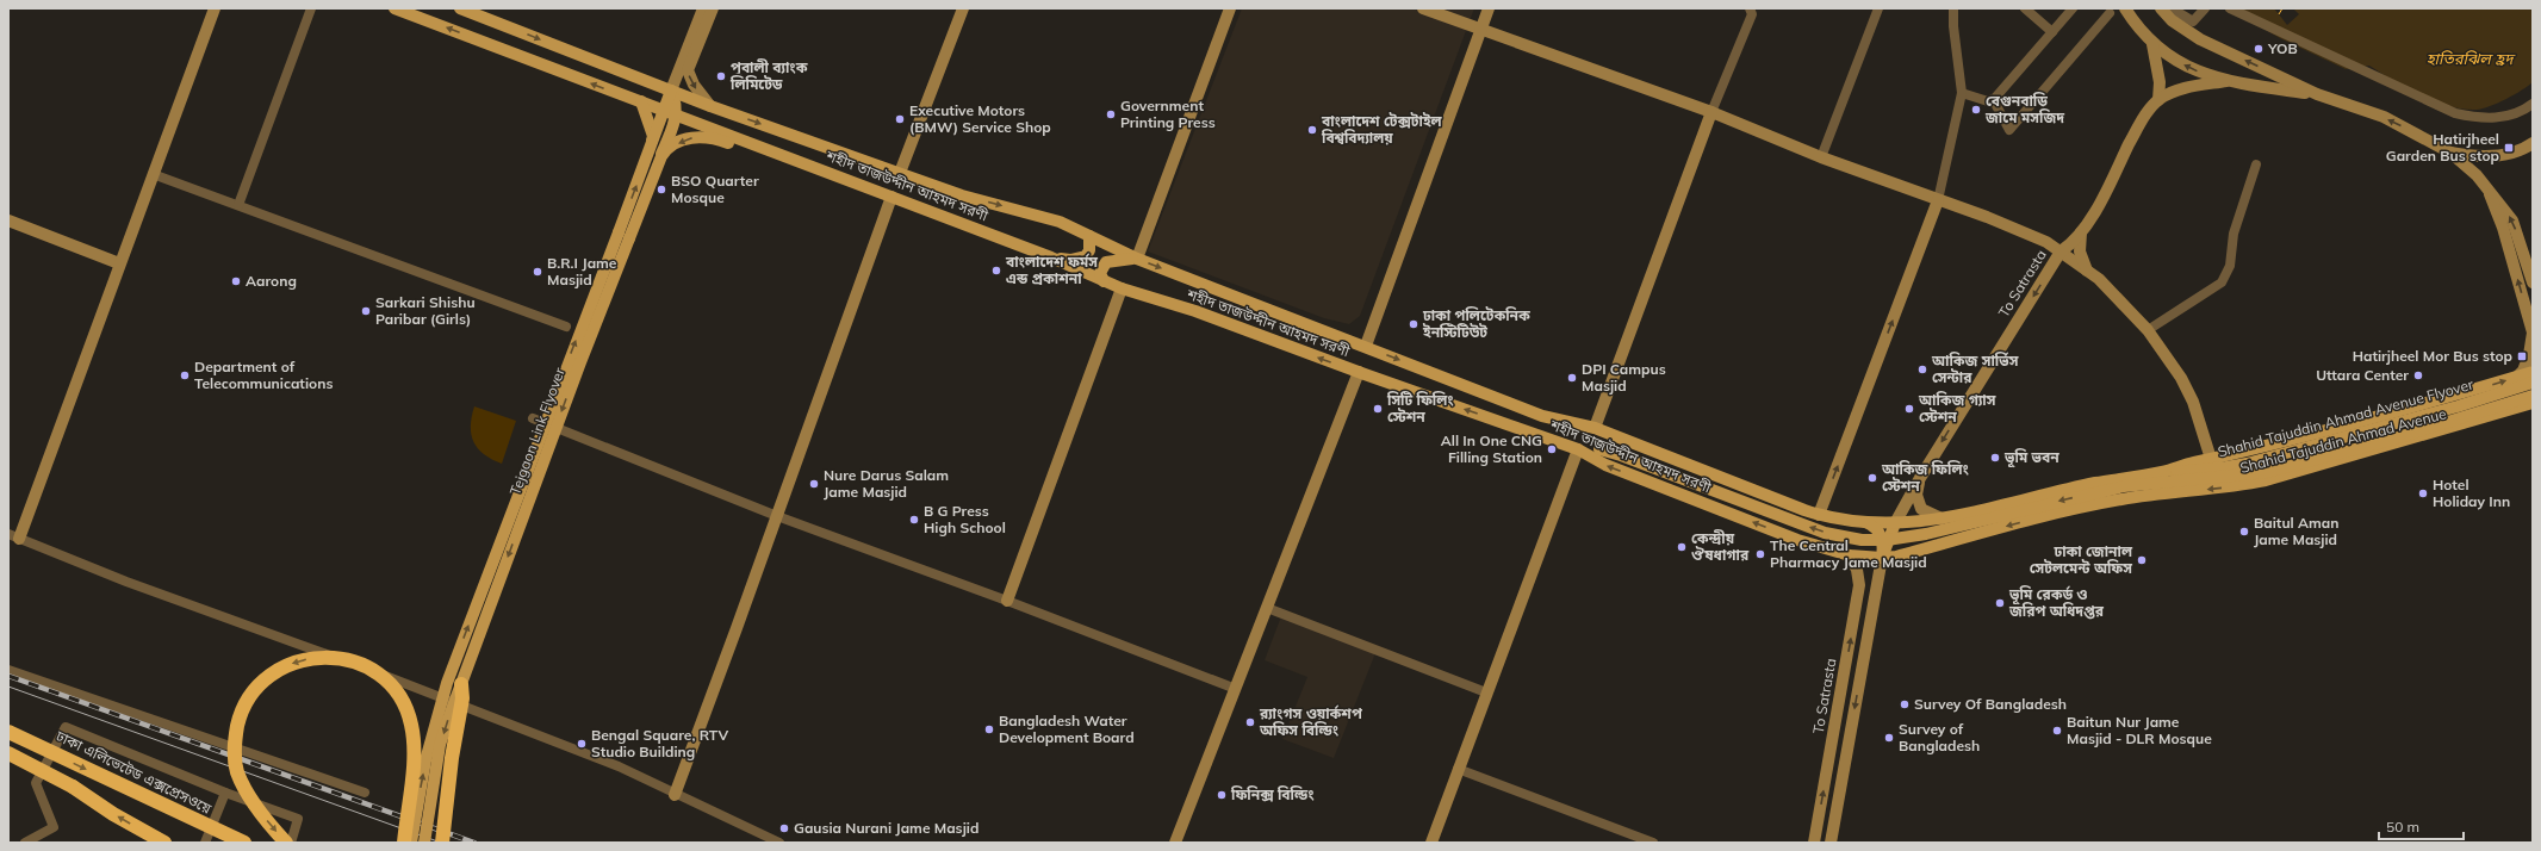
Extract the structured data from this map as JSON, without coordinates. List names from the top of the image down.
{
  "streets": {
    "highway": ["ঢাকা এলিভেটেড এক্সপ্রেসওয়ে"],
    "main road": [
      "শহীদ তাজউদ্দীন আহমদ সরণী",
      "Shahid Tajuddin Ahmad Avenue Flyover",
      "Tejgaon Link Flyover",
      "Shahid Tajuddin Ahmad Avenue"
    ],
    "street": ["To Satrasta"]
  },
  "crossings": [
    ["শহীদ তাজউদ্দীন আহমদ সরণী", "To Satrasta"],
    ["শহীদ তাজউদ্দীন আহমদ সরণী", "Shahid Tajuddin Ahmad Avenue Flyover"],
    ["শহীদ তাজউদ্দীন আহমদ সরণী", "Tejgaon Link Flyover"],
    ["শহীদ তাজউদ্দীন আহমদ সরণী", "Shahid Tajuddin Ahmad Avenue"],
    ["To Satrasta", "Shahid Tajuddin Ahmad Avenue"],
    ["Shahid Tajuddin Ahmad Avenue Flyover", "Shahid Tajuddin Ahmad Avenue"]
  ],
  "water": ["হাতিরঝিল হ্রদ"],
  "places": {
    "other": [
      "YOB",
      "পূবালী ব্যাংক লিমিটেড",
      "বেগুনবাড়ি জামে মসজিদ",
      "Government Printing Press",
      "Executive Motors (BMW) Service Shop",
      "বাংলাদেশ টেক্সটাইল বিশ্ববিদ্যালয়",
      "BSO Quarter Mosque",
      "বাংলাদেশ ফর্মস এন্ড প্রকাশনা",
      "B.R.I Jame Masjid",
      "Aarong",
      "Sarkari Shishu Paribar (Girls)",
      "ঢাকা পলিটেকনিক ইনস্টিটিউট",
      "আকিজ সার্ভিস সেন্টার",
      "Department of Telecommunications",
      "Uttara Center",
      "DPI Campus Masjid",
      "সিটি ফিলিং স্টেশন",
      "আকিজ গ্যাস স্টেশন",
      "All In One CNG Filling Station",
      "ভূমি ভবন",
      "আকিজ ফিলিং স্টেশন",
      "Nure Darus Salam Jame Masjid",
      "Hotel Holiday Inn",
      "B G Press High School",
      "Baitul Aman Jame Masjid",
      "কেন্দ্রীয় ঔষধাগার",
      "The Central Pharmacy Jame Masjid",
      "ঢাকা জোনাল সেটলমেন্ট অফিস",
      "ভূমি রেকর্ড ও জরিপ অধিদপ্তর",
      "Survey Of Bangladesh",
      "র‍্যাংগস ওয়ার্কশপ অফিস বিল্ডিং",
      "Bangladesh Water Development Board",
      "Baitun Nur Jame Masjid - DLR Mosque",
      "Survey of Bangladesh",
      "Bengal Square, RTV Studio Building",
      "ফিনিক্স বিল্ডিং",
      "Gausia Nurani Jame Masjid"
    ],
    "transit": ["Hatirjheel Garden Bus stop", "Hatirjheel Mor Bus stop"]
  },
  "scale_bar": "50 m"
}
